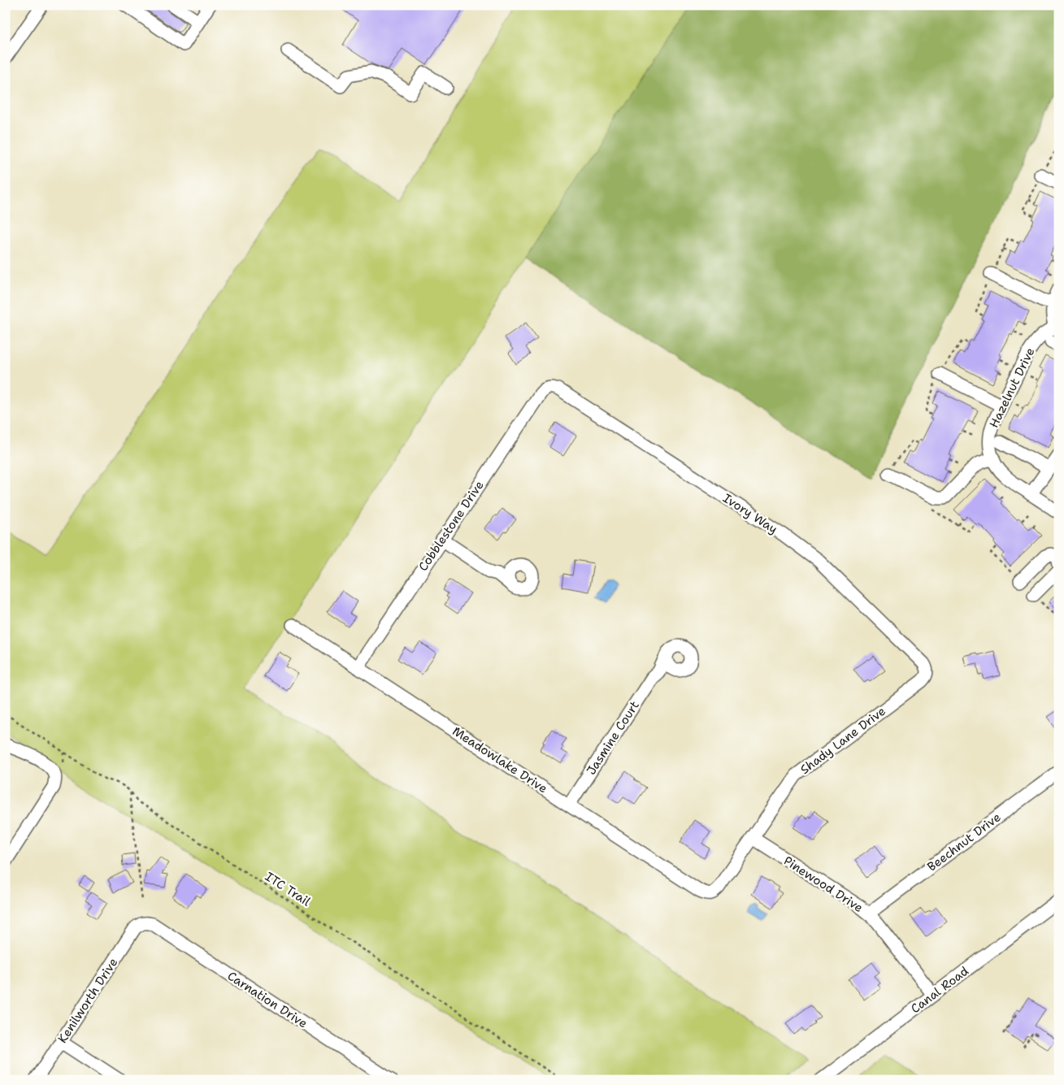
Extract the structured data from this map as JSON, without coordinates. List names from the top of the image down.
{
  "streets": {
    "street": [
      "Hazelnut Drive",
      "Ivory Way",
      "Cobblestone Drive",
      "Jasmine Court",
      "Shady Lane Drive",
      "Meadowlake Drive",
      "Beechnut Drive",
      "Pinewood Drive",
      "Canal Road",
      "Carnation Drive",
      "Kenilworth Drive"
    ],
    "path": ["ITC Trail"]
  },
  "crossings": [
    ["Ivory Way", "Cobblestone Drive"],
    ["Ivory Way", "Shady Lane Drive"],
    ["Cobblestone Drive", "Meadowlake Drive"],
    ["Jasmine Court", "Meadowlake Drive"],
    ["Shady Lane Drive", "Meadowlake Drive"],
    ["Shady Lane Drive", "Pinewood Drive"],
    ["Beechnut Drive", "Pinewood Drive"],
    ["Pinewood Drive", "Canal Road"],
    ["Carnation Drive", "Kenilworth Drive"]
  ]
}
